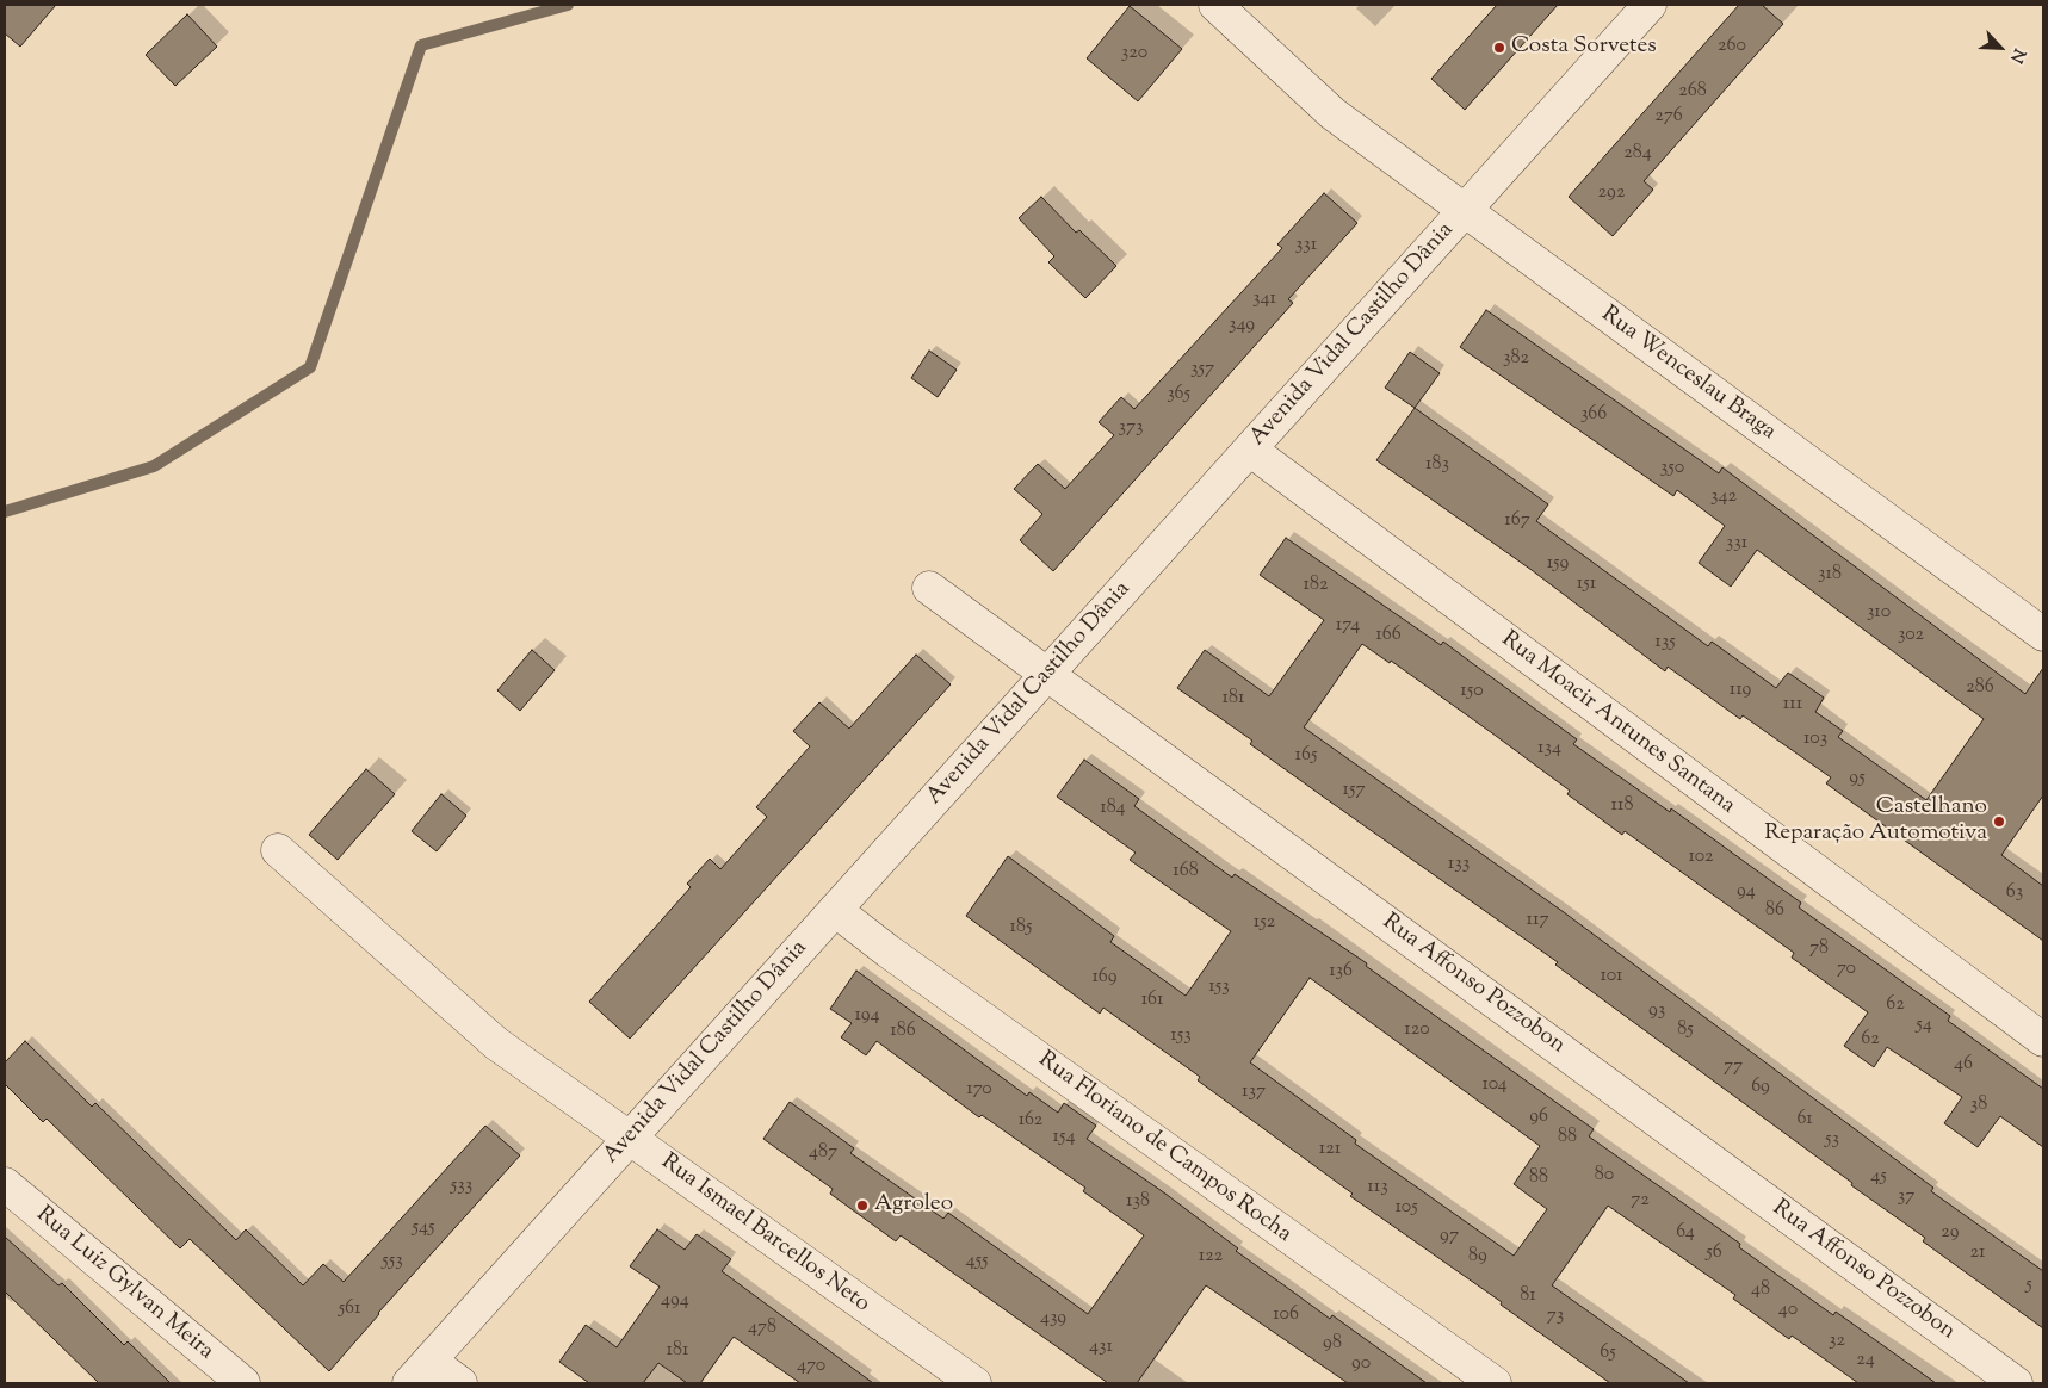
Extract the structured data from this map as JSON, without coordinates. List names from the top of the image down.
{
  "streets": {
    "street": [
      "Avenida Vidal Castilho Dânia",
      "Rua Wenceslau Braga",
      "Rua Moacir Antunes Santana",
      "Rua Affonso Pozzobon",
      "Rua Floriano de Campos Rocha",
      "Rua Ismael Barcellos Neto",
      "Rua Luiz Gylvan Meira"
    ]
  },
  "crossings": [
    ["Avenida Vidal Castilho Dânia", "Rua Wenceslau Braga"],
    ["Avenida Vidal Castilho Dânia", "Rua Moacir Antunes Santana"],
    ["Avenida Vidal Castilho Dânia", "Rua Affonso Pozzobon"],
    ["Avenida Vidal Castilho Dânia", "Rua Floriano de Campos Rocha"],
    ["Avenida Vidal Castilho Dânia", "Rua Ismael Barcellos Neto"]
  ],
  "places": ["Costa Sorvetes", "Castelhano Reparação Automotiva", "Agroleo"],
  "house_numbers": [
    "260",
    "320",
    "268",
    "276",
    "284",
    "292",
    "331",
    "341",
    "349",
    "382",
    "357",
    "365",
    "366",
    "373",
    "183",
    "350",
    "342",
    "167",
    "331",
    "159",
    "318",
    "151",
    "182",
    "310",
    "174",
    "166",
    "302",
    "135",
    "286",
    "119",
    "150",
    "181",
    "111",
    "103",
    "134",
    "165",
    "95",
    "157",
    "118",
    "184",
    "102",
    "133",
    "168",
    "94",
    "63",
    "86",
    "117",
    "152",
    "185",
    "78",
    "70",
    "136",
    "101",
    "169",
    "153",
    "161",
    "62",
    "93",
    "194",
    "54",
    "120",
    "85",
    "186",
    "153",
    "62",
    "46",
    "77",
    "104",
    "69",
    "170",
    "137",
    "38",
    "96",
    "61",
    "162",
    "154",
    "88",
    "53",
    "121",
    "487",
    "80",
    "45",
    "88",
    "533",
    "113",
    "37",
    "72",
    "138",
    "105",
    "545",
    "64",
    "29",
    "97",
    "56",
    "21",
    "122",
    "89",
    "553",
    "455",
    "5",
    "48",
    "81",
    "494",
    "561",
    "40",
    "106",
    "73",
    "439",
    "478",
    "32",
    "98",
    "431",
    "181",
    "65",
    "24",
    "90",
    "470"
  ],
  "north": "bottom right"
}
